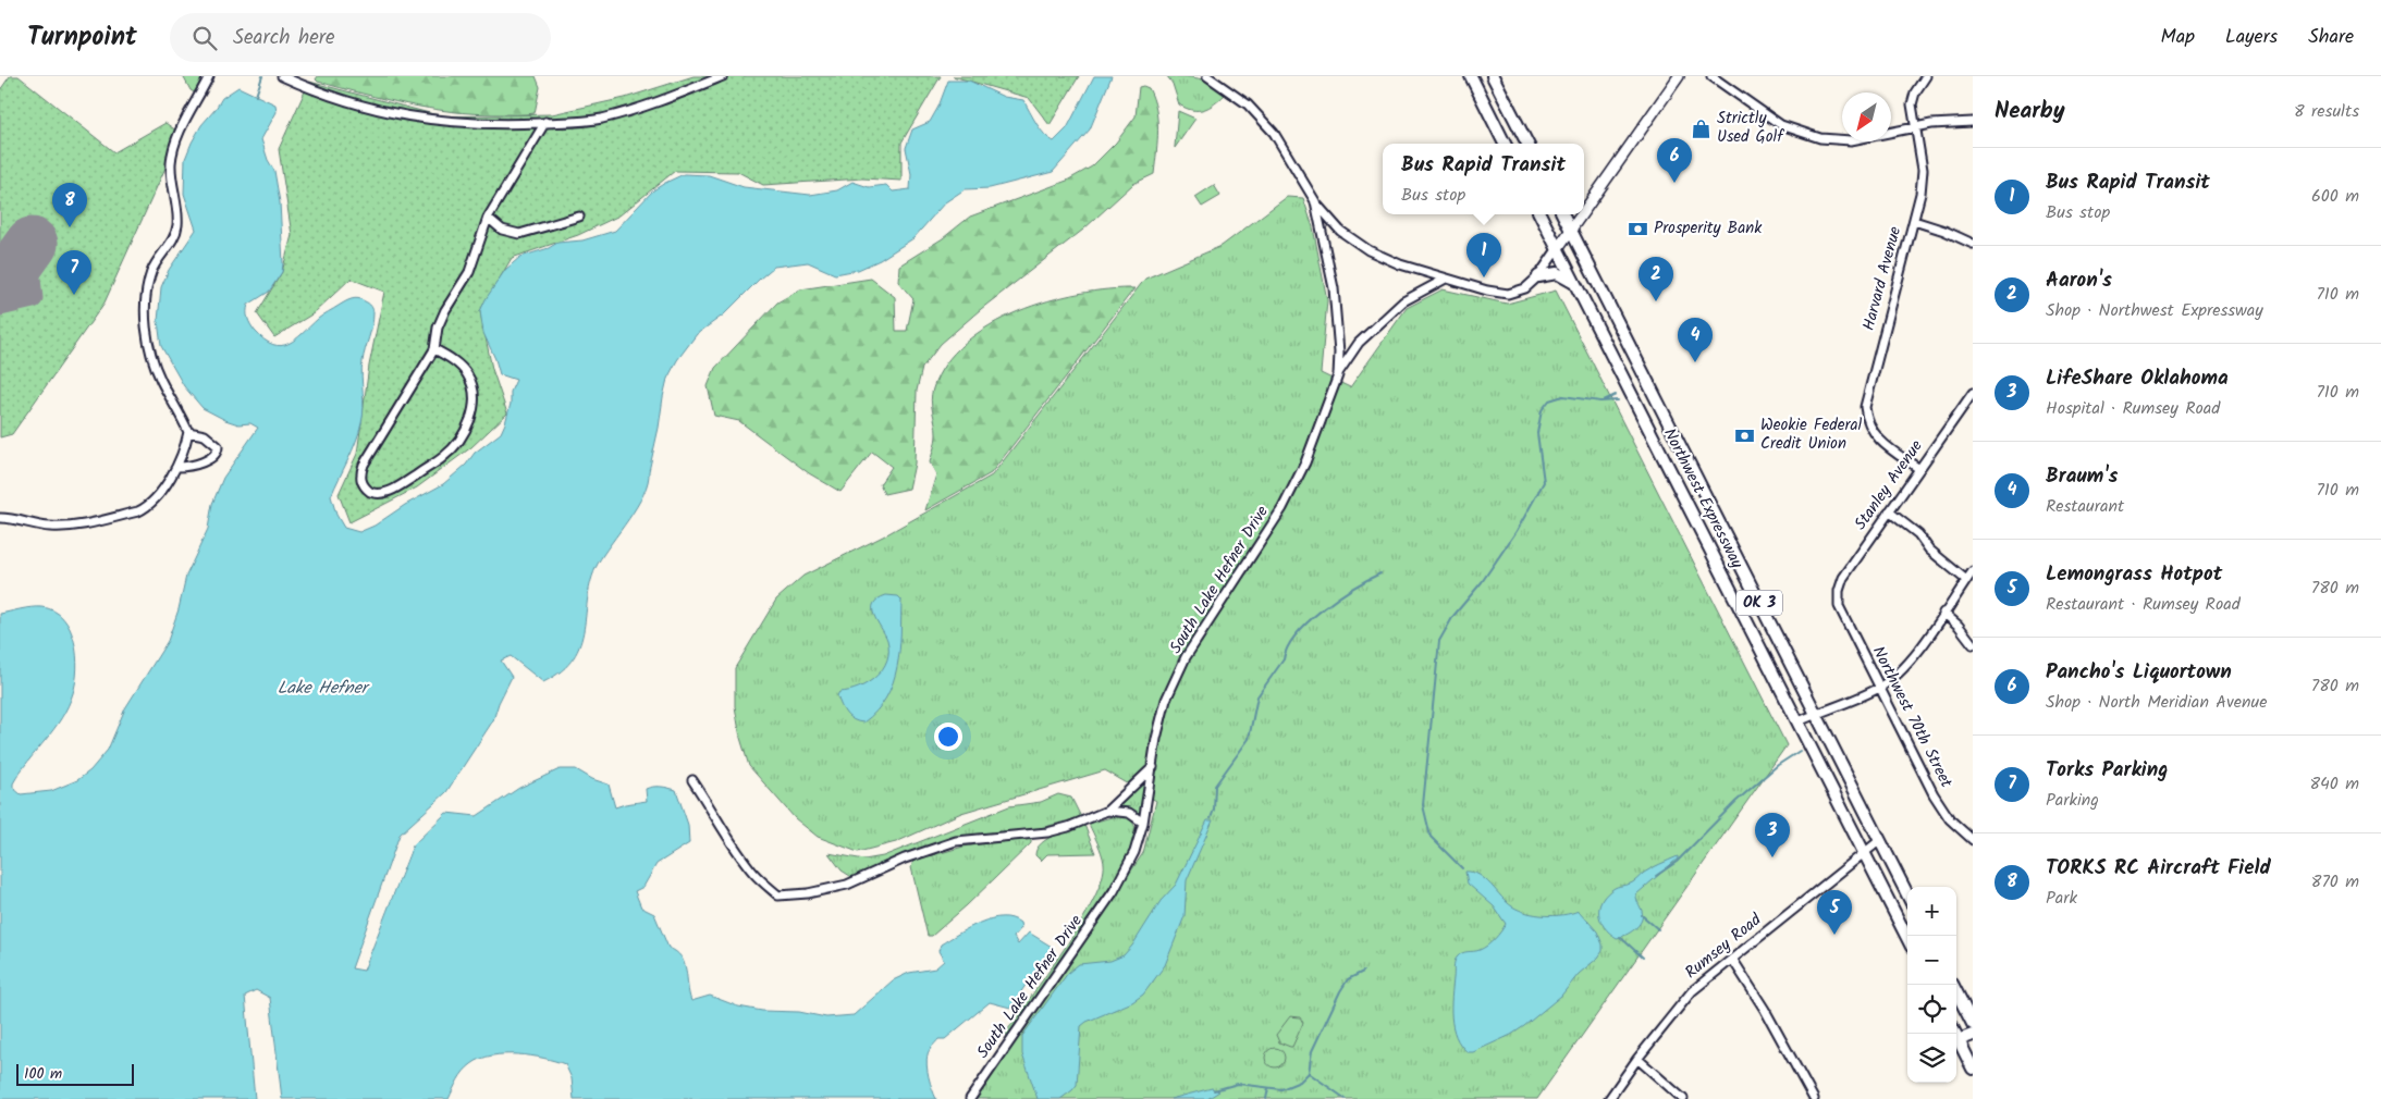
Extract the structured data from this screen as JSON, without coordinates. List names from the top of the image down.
{
  "streets": {
    "highway": ["Northwest Expressway", "OK 3"],
    "street": [
      "Harvard Avenue",
      "Stanley Avenue",
      "South Lake Hefner Drive",
      "Northwest 70th Street",
      "Rumsey Road"
    ]
  },
  "crossings": [
    ["Harvard Avenue", "Stanley Avenue"],
    ["Stanley Avenue", "Northwest 70th Street"],
    ["Northwest Expressway", "Rumsey Road"]
  ],
  "water": ["Lake Hefner"],
  "places": {
    "shop": ["Strictly Used Golf"],
    "bank": ["Prosperity Bank", "Weokie Federal Credit Union"]
  },
  "scale_bar": "100 m",
  "north": "bottom left",
  "page": {
    "header": "Turnpoint",
    "search": "Search here",
    "nav": ["Map", "Layers", "Share"],
    "heading": ["Nearby", "8 results"],
    "pins": [
      "6",
      "8",
      "1",
      "7",
      "2",
      "4",
      "3",
      "5"
    ],
    "popup": ["Bus Rapid Transit", "Bus stop"],
    "list": [
      {
        "mark": "1",
        "name": "Bus Rapid Transit",
        "note": "Bus stop",
        "value": "600 m"
      },
      {
        "mark": "2",
        "name": "Aaron's",
        "note": "Shop · Northwest Expressway",
        "value": "710 m"
      },
      {
        "mark": "3",
        "name": "LifeShare Oklahoma",
        "note": "Hospital · Rumsey Road",
        "value": "710 m"
      },
      {
        "mark": "4",
        "name": "Braum's",
        "note": "Restaurant",
        "value": "710 m"
      },
      {
        "mark": "5",
        "name": "Lemongrass Hotpot",
        "note": "Restaurant · Rumsey Road",
        "value": "780 m"
      },
      {
        "mark": "6",
        "name": "Pancho's Liquortown",
        "note": "Shop · North Meridian Avenue",
        "value": "780 m"
      },
      {
        "mark": "7",
        "name": "Torks Parking",
        "note": "Parking",
        "value": "840 m"
      },
      {
        "mark": "8",
        "name": "TORKS RC Aircraft Field",
        "note": "Park",
        "value": "870 m"
      }
    ],
    "map_buttons": ["+", "−"],
    "scale": "100 m"
  }
}
